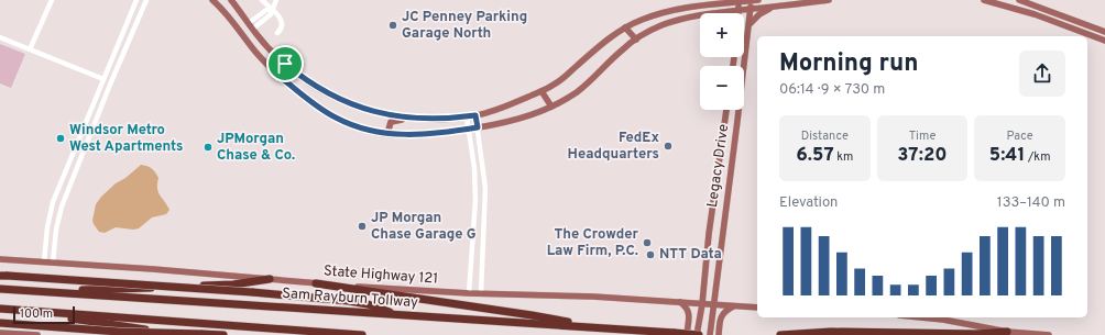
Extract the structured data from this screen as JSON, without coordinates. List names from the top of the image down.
{
  "streets": {
    "highway": ["Sam Rayburn Tollway"],
    "main road": ["Legacy Drive", "State Highway 121"]
  },
  "crossings": [
    ["Legacy Drive", "State Highway 121"],
    ["Legacy Drive", "Sam Rayburn Tollway"]
  ],
  "places": [
    "JC Penney Parking Garage North",
    "Windsor Metro West Apartments",
    "FedEx Headquarters",
    "JPMorgan Chase & Co.",
    "JP Morgan Chase Garage G",
    "The Crowder Law Firm, P.C.",
    "NTT Data"
  ],
  "scale_bar": "100 m",
  "page": {
    "map_buttons": ["+", "−"],
    "heading": ["Morning run", "06:14 · 9 × 730 m"],
    "stats": [
      ["Distance", "6.57 km"],
      ["Time", "37:20"],
      ["Pace", "5:41 /km"]
    ],
    "chart": ["Elevation", "133–140 m"],
    "scale": "100 m"
  }
}
